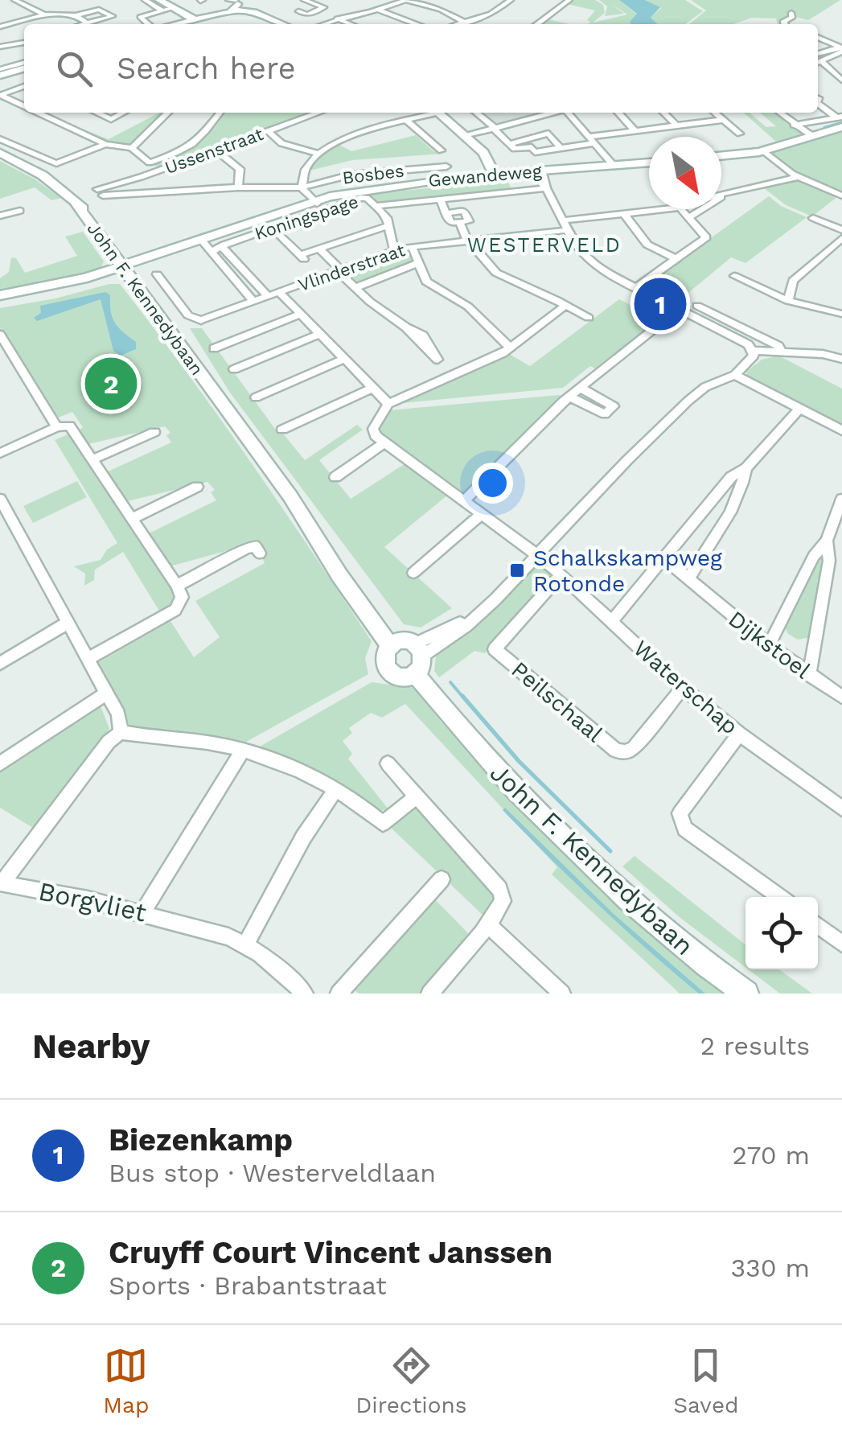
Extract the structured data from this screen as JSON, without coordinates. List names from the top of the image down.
{
  "streets": {
    "street": [
      "Ussenstraat",
      "Bosbes",
      "Gewandeweg",
      "Koningspage",
      "Vlinderstraat",
      "John F. Kennedybaan",
      "Dijkstoel",
      "Waterschap",
      "Peilschaal",
      "Borgvliet"
    ]
  },
  "crossings": [
    ["Ussenstraat", "Bosbes"],
    ["Gewandeweg", "Koningspage"],
    ["Gewandeweg", "John F. Kennedybaan"],
    ["Koningspage", "Vlinderstraat"],
    ["Waterschap", "Peilschaal"]
  ],
  "districts": ["WESTERVELD"],
  "places": {
    "transit": ["Schalkskampweg Rotonde"]
  },
  "north": "bottom right",
  "page": {
    "search": "Search here",
    "pins": ["1", "2"],
    "heading": ["Nearby", "2 results"],
    "list": [
      {
        "mark": "1",
        "name": "Biezenkamp",
        "note": "Bus stop · Westerveldlaan",
        "value": "270 m"
      },
      {
        "mark": "2",
        "name": "Cruyff Court Vincent Janssen",
        "note": "Sports · Brabantstraat",
        "value": "330 m"
      }
    ],
    "nav": ["Map", "Directions", "Saved"]
  }
}
